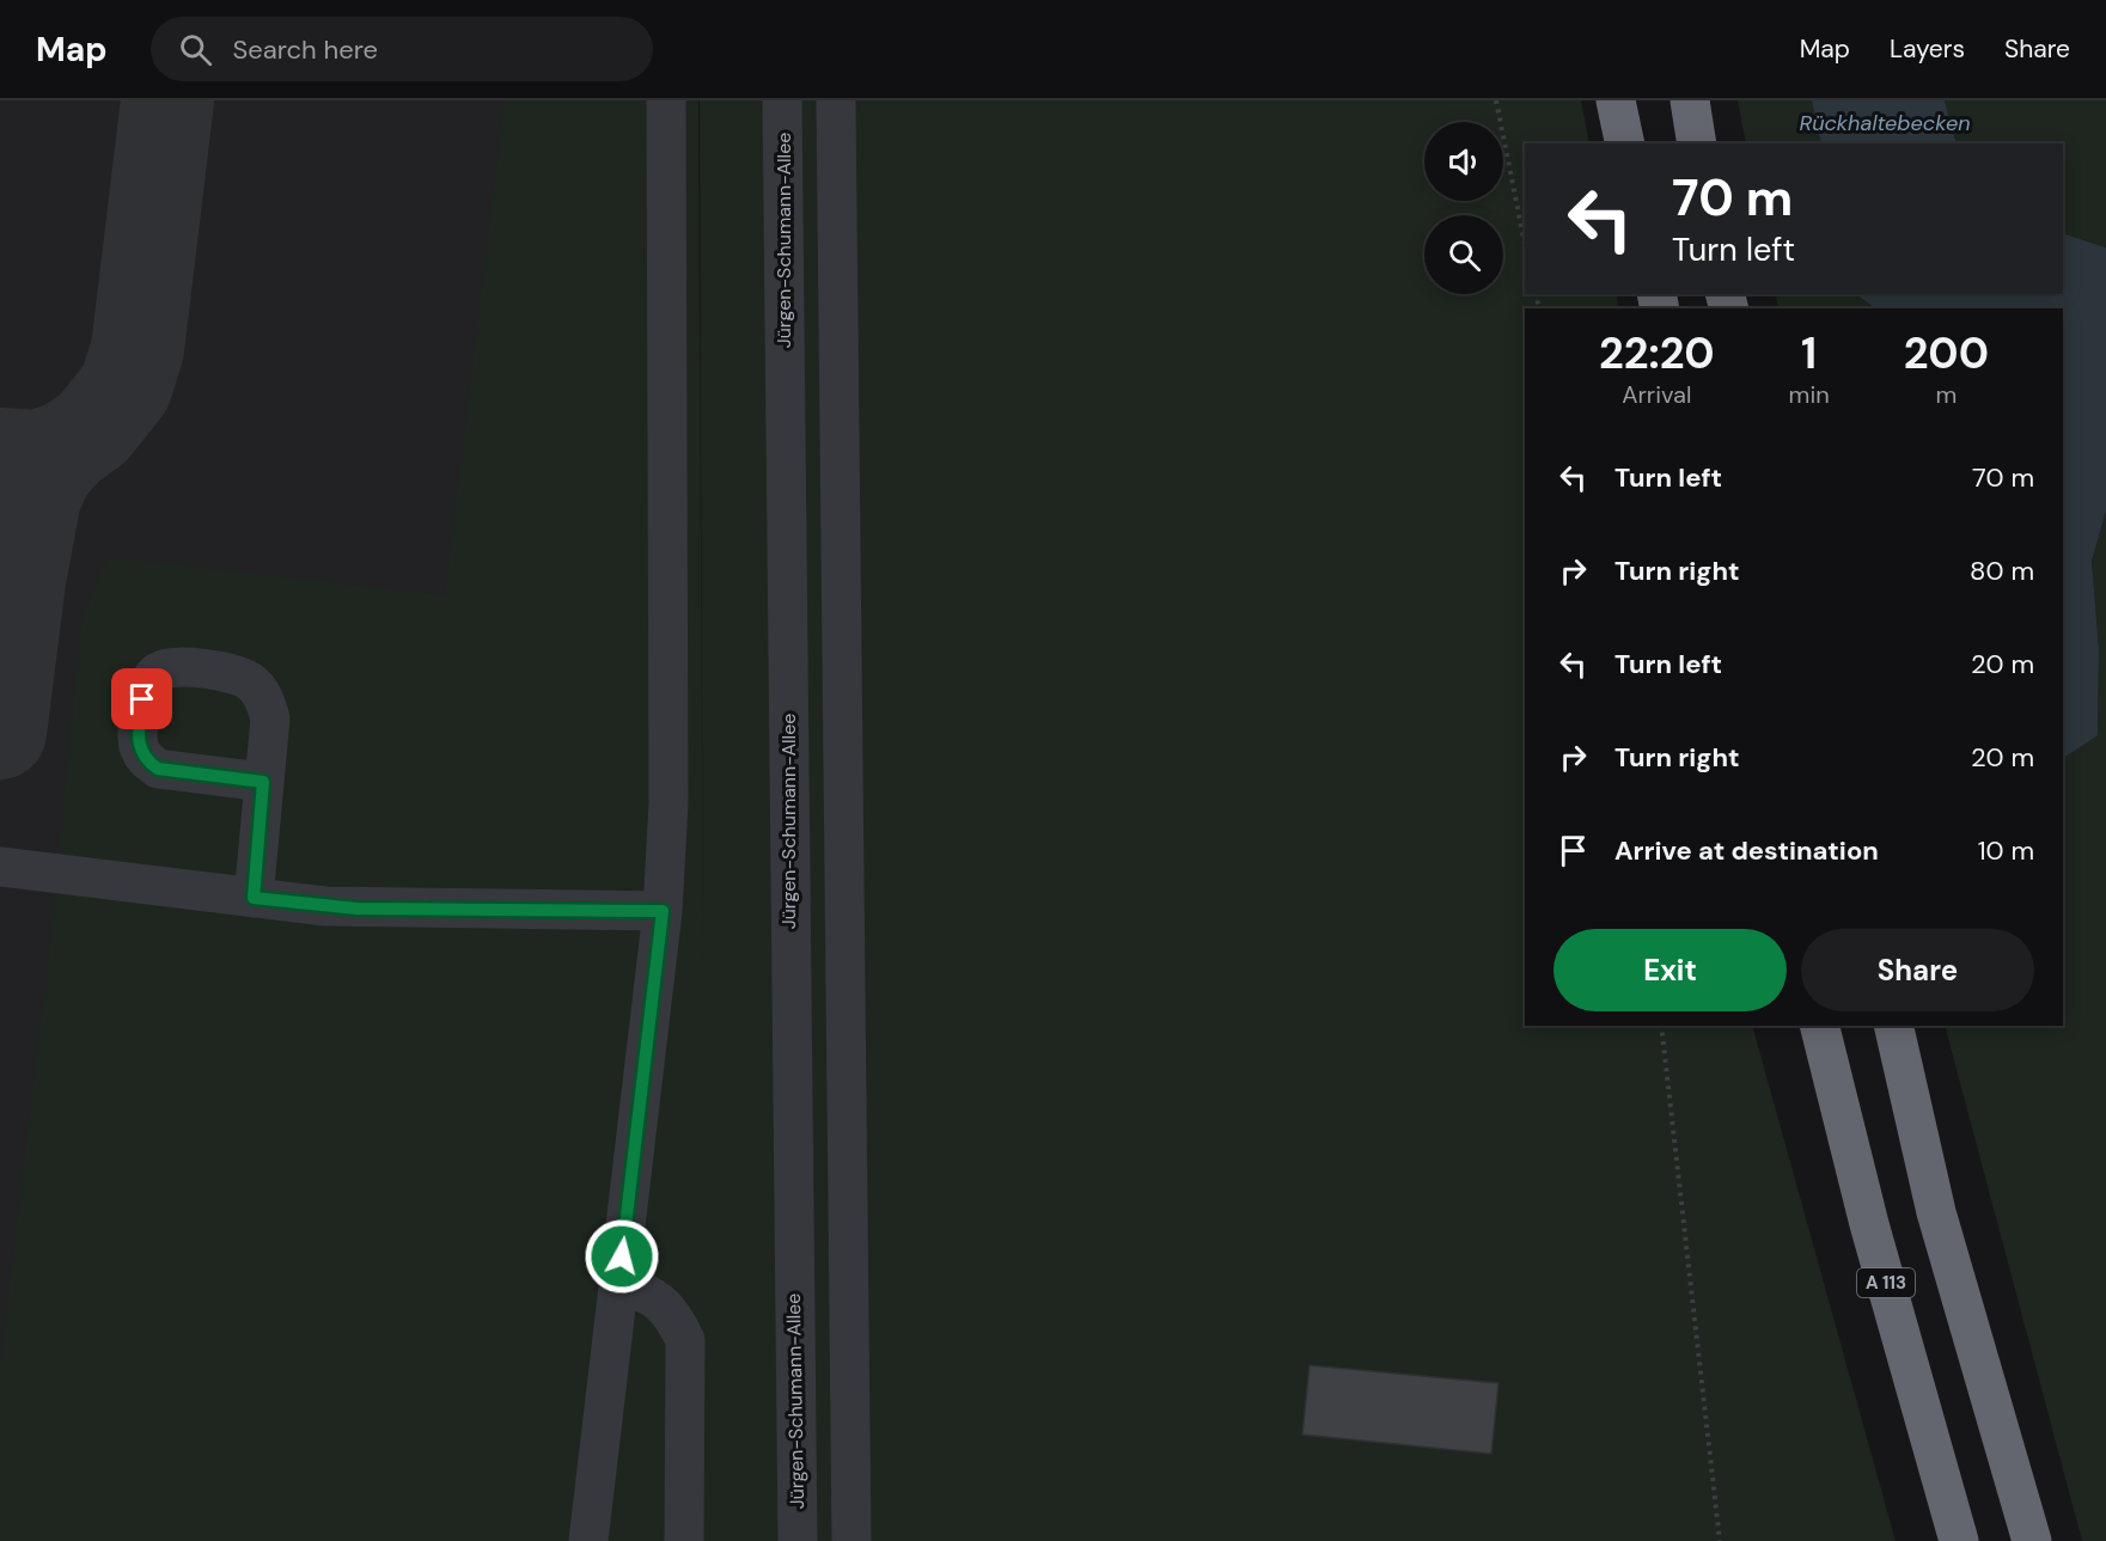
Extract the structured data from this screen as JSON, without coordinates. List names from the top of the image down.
{
  "streets": {
    "highway": ["A 113"],
    "street": ["Jürgen-Schumann-Allee"]
  },
  "water": ["Rückhaltebecken"],
  "page": {
    "header": "Map",
    "search": "Search here",
    "nav": ["Map", "Layers", "Share"],
    "turn": ["70 m", "Turn left"],
    "eta": [
      "22:20",
      "Arrival",
      "1",
      "min",
      "200",
      "m"
    ],
    "list": [
      {
        "name": "Turn left",
        "value": "70 m"
      },
      {
        "name": "Turn right",
        "value": "80 m"
      },
      {
        "name": "Turn left",
        "value": "20 m"
      },
      {
        "name": "Turn right",
        "value": "20 m"
      },
      {
        "name": "Arrive at destination",
        "value": "10 m"
      }
    ],
    "buttons": ["Exit", "Share"]
  }
}
